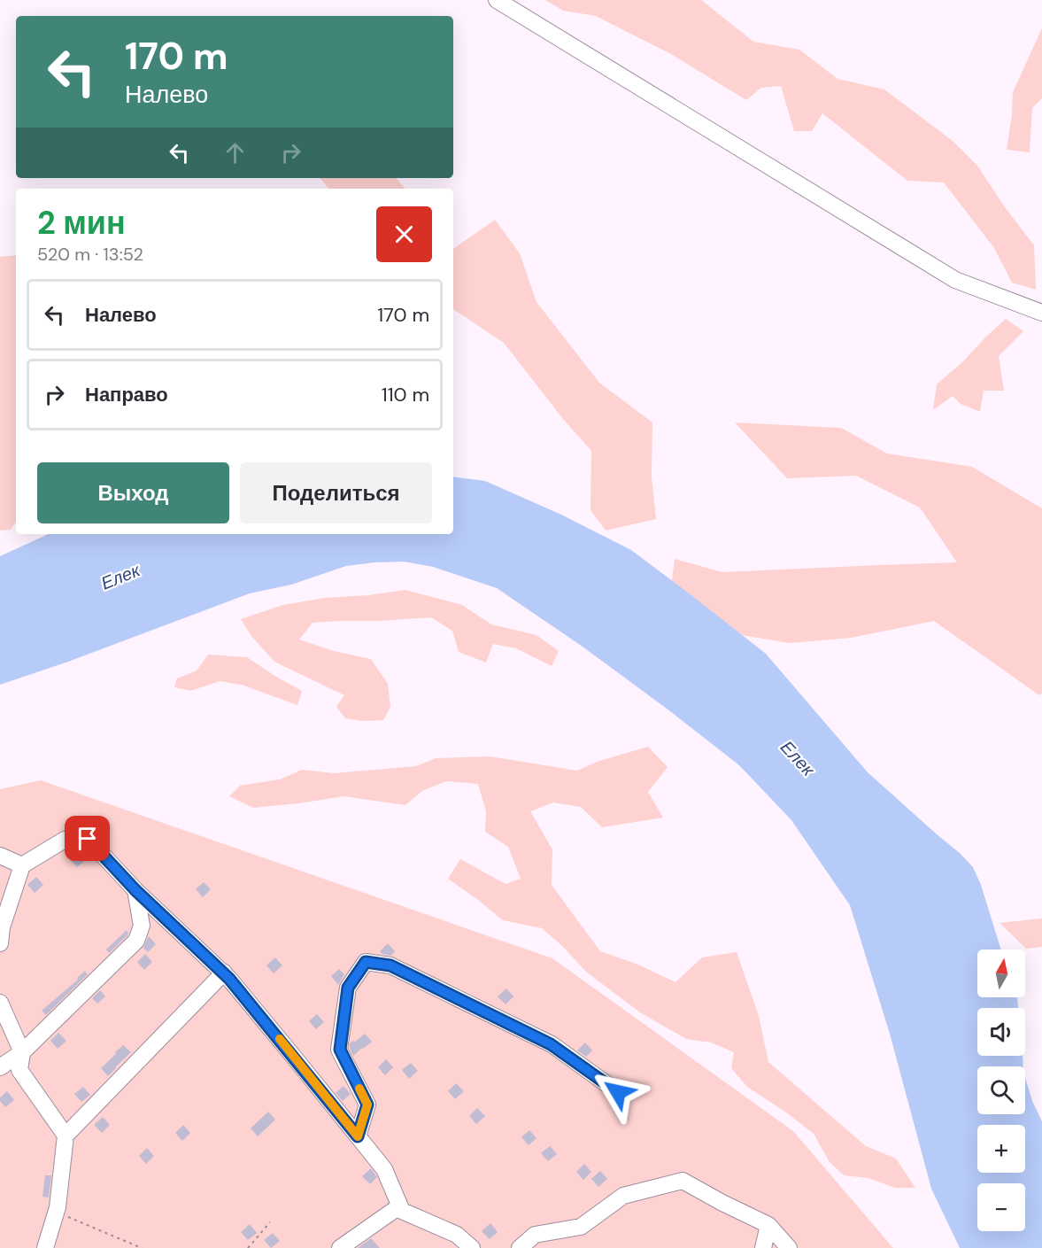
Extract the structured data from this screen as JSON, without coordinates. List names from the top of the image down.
{
  "water": ["Елек"],
  "north": "top",
  "page": {
    "turn": ["170 m", "Налево"],
    "heading": ["2 мин", "520 m · 13:52"],
    "list": [
      {
        "name": "Налево",
        "value": "170 m"
      },
      {
        "name": "Направо",
        "value": "110 m"
      }
    ],
    "buttons": ["Выход", "Поделиться"],
    "map_buttons": ["+", "−"]
  }
}
